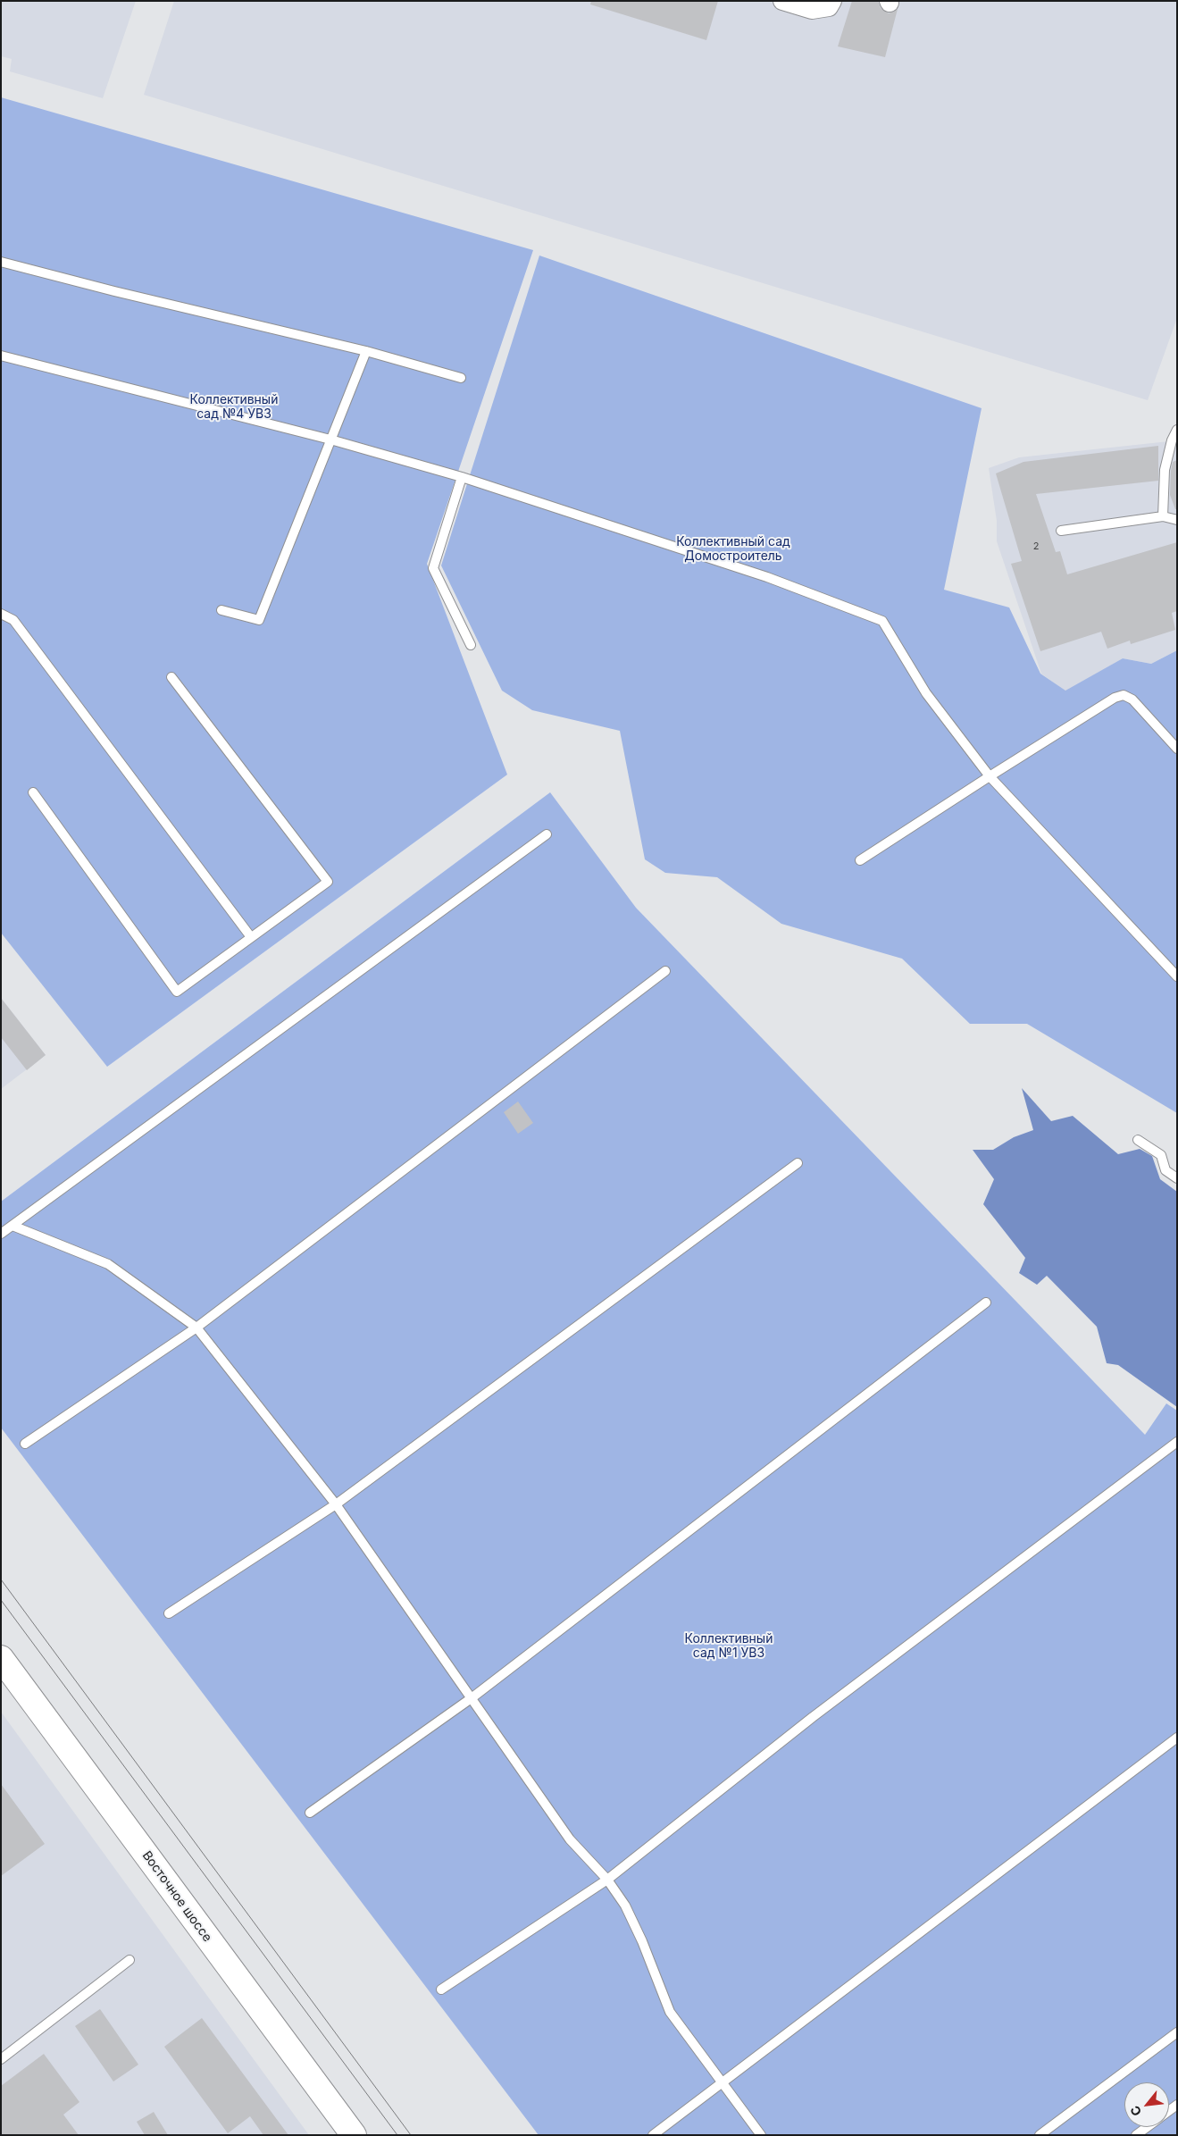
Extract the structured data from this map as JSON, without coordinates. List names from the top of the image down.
{
  "streets": {
    "main road": ["Восточное шоссе"]
  },
  "parks": ["Коллективный сад №4 УВЗ", "Коллективный сад Домостроитель", "Коллективный сад №1 УВЗ"],
  "house_numbers": ["2"],
  "north": "bottom left"
}
